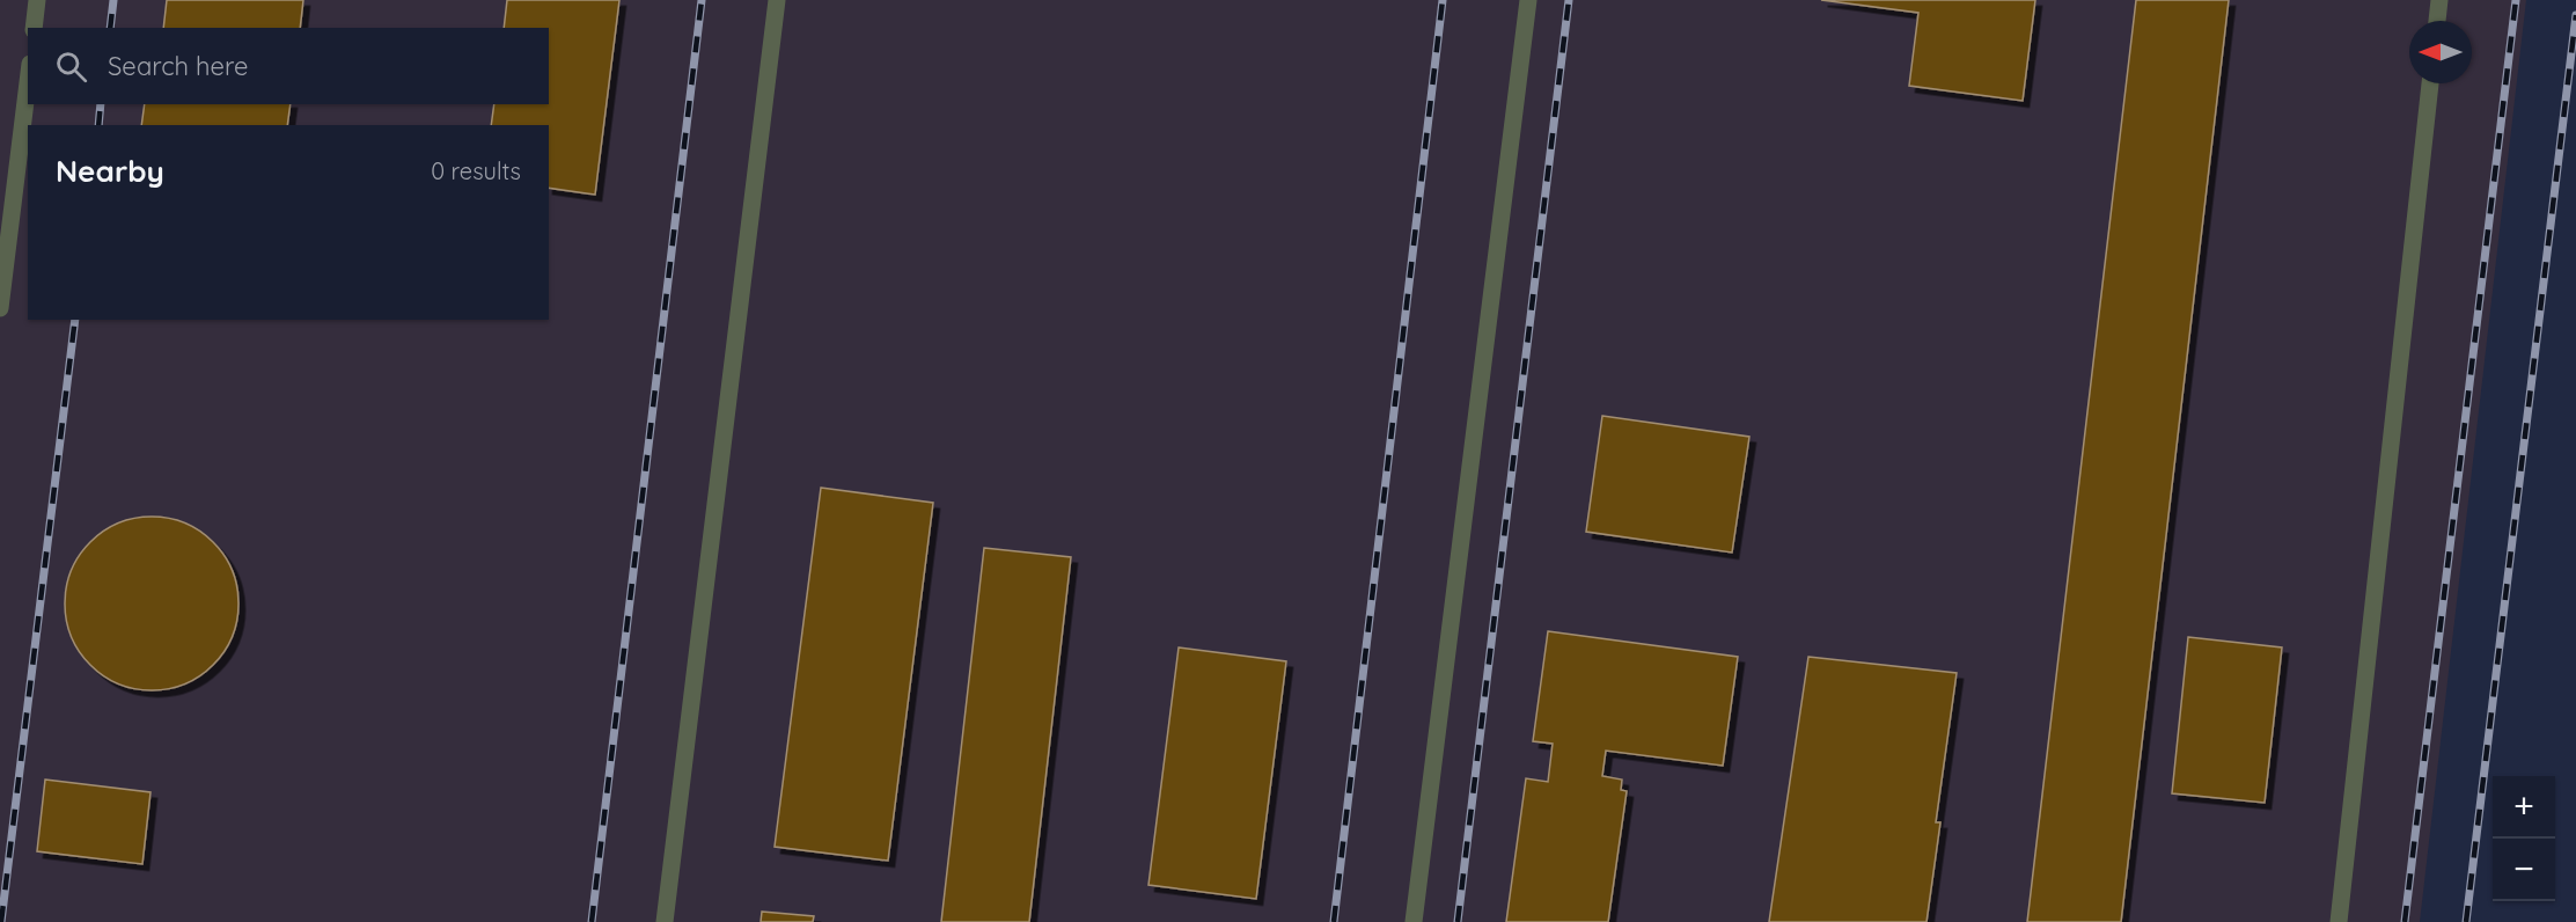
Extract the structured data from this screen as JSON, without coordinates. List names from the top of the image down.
{
  "north": "left",
  "page": {
    "search": "Search here",
    "heading": ["Nearby", "0 results"],
    "map_buttons": ["+", "−"]
  }
}
